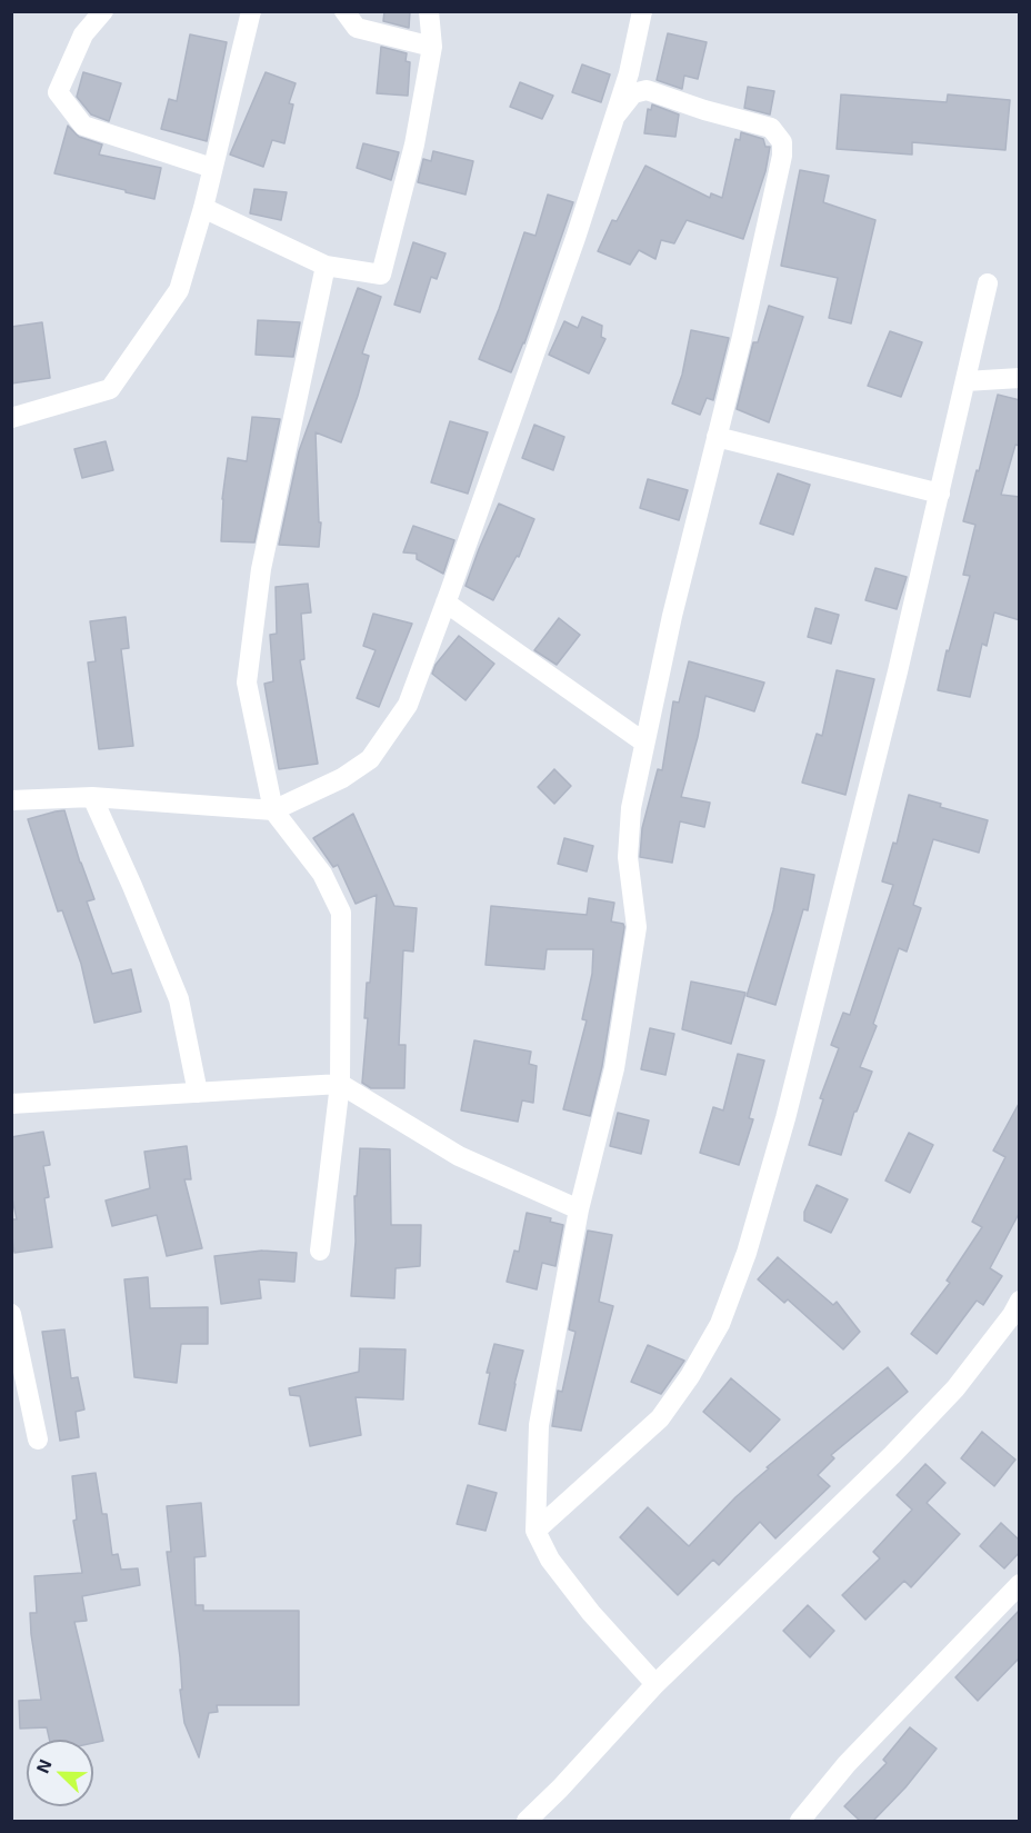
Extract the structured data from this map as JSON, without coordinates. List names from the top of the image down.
{
  "north": "top left"
}
